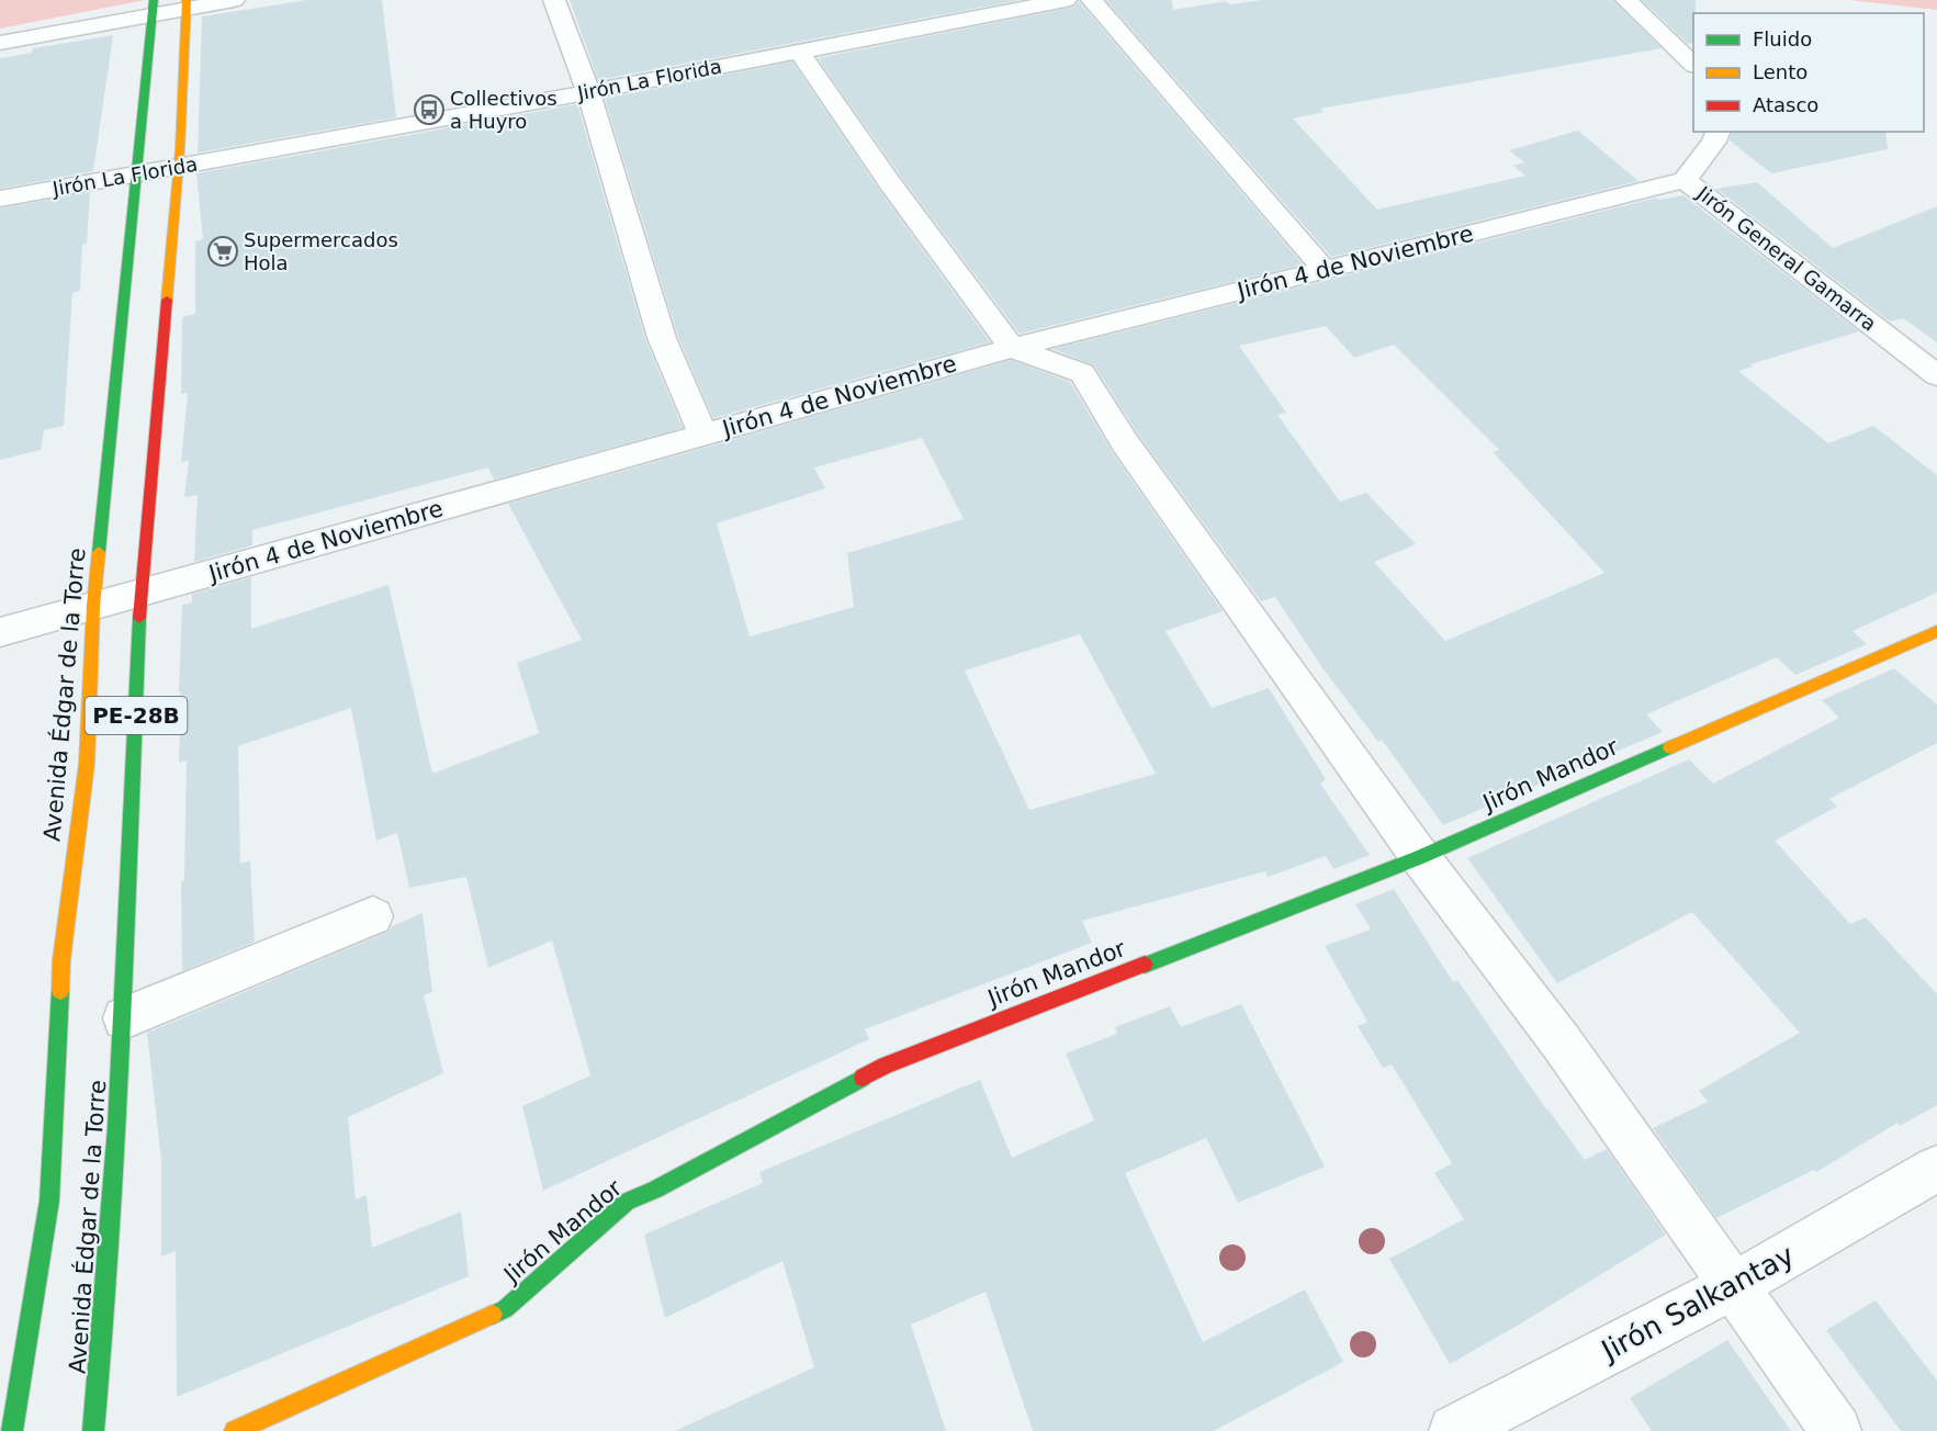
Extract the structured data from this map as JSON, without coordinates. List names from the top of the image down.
{
  "streets": {
    "main road": ["Avenida Édgar de la Torre", "PE-28B", "Jirón Mandor"],
    "street": [
      "Jirón La Florida",
      "Jirón General Gamarra",
      "Jirón 4 de Noviembre",
      "Jirón Salkantay"
    ]
  },
  "crossings": [
    ["Jirón La Florida", "Avenida Édgar de la Torre"],
    ["Jirón General Gamarra", "Jirón 4 de Noviembre"],
    ["Jirón 4 de Noviembre", "Avenida Édgar de la Torre"]
  ],
  "places": {
    "bus stop": ["Collectivos a Huyro"],
    "supermarket": ["Supermercados Hola"]
  },
  "legend": ["Fluido", "Lento", "Atasco"]
}
